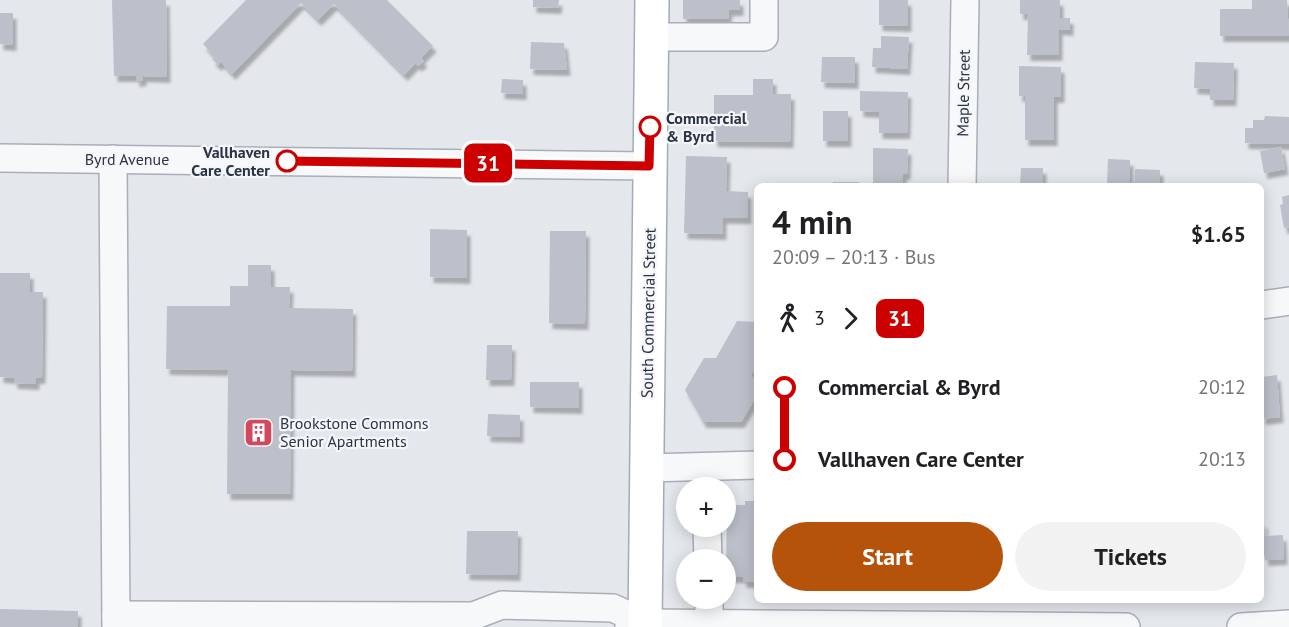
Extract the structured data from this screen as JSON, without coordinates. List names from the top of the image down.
{
  "streets": {
    "main road": ["South Commercial Street"],
    "street": ["Maple Street", "Byrd Avenue"]
  },
  "crossings": [
    ["Byrd Avenue", "South Commercial Street"]
  ],
  "places": {
    "other": ["Commercial & Byrd", "Vallhaven Care Center"],
    "building": ["Brookstone Commons Senior Apartments"]
  },
  "lines": ["bus line 31"],
  "page": {
    "on_map": "31",
    "heading": ["4 min", "20:09 – 20:13 · Bus", "$1.65"],
    "legs": ["3", "31"],
    "list": [
      {
        "name": "Commercial & Byrd",
        "value": "20:12"
      },
      {
        "name": "Vallhaven Care Center",
        "value": "20:13"
      }
    ],
    "map_buttons": ["+", "−"],
    "buttons": ["Start", "Tickets"]
  }
}
